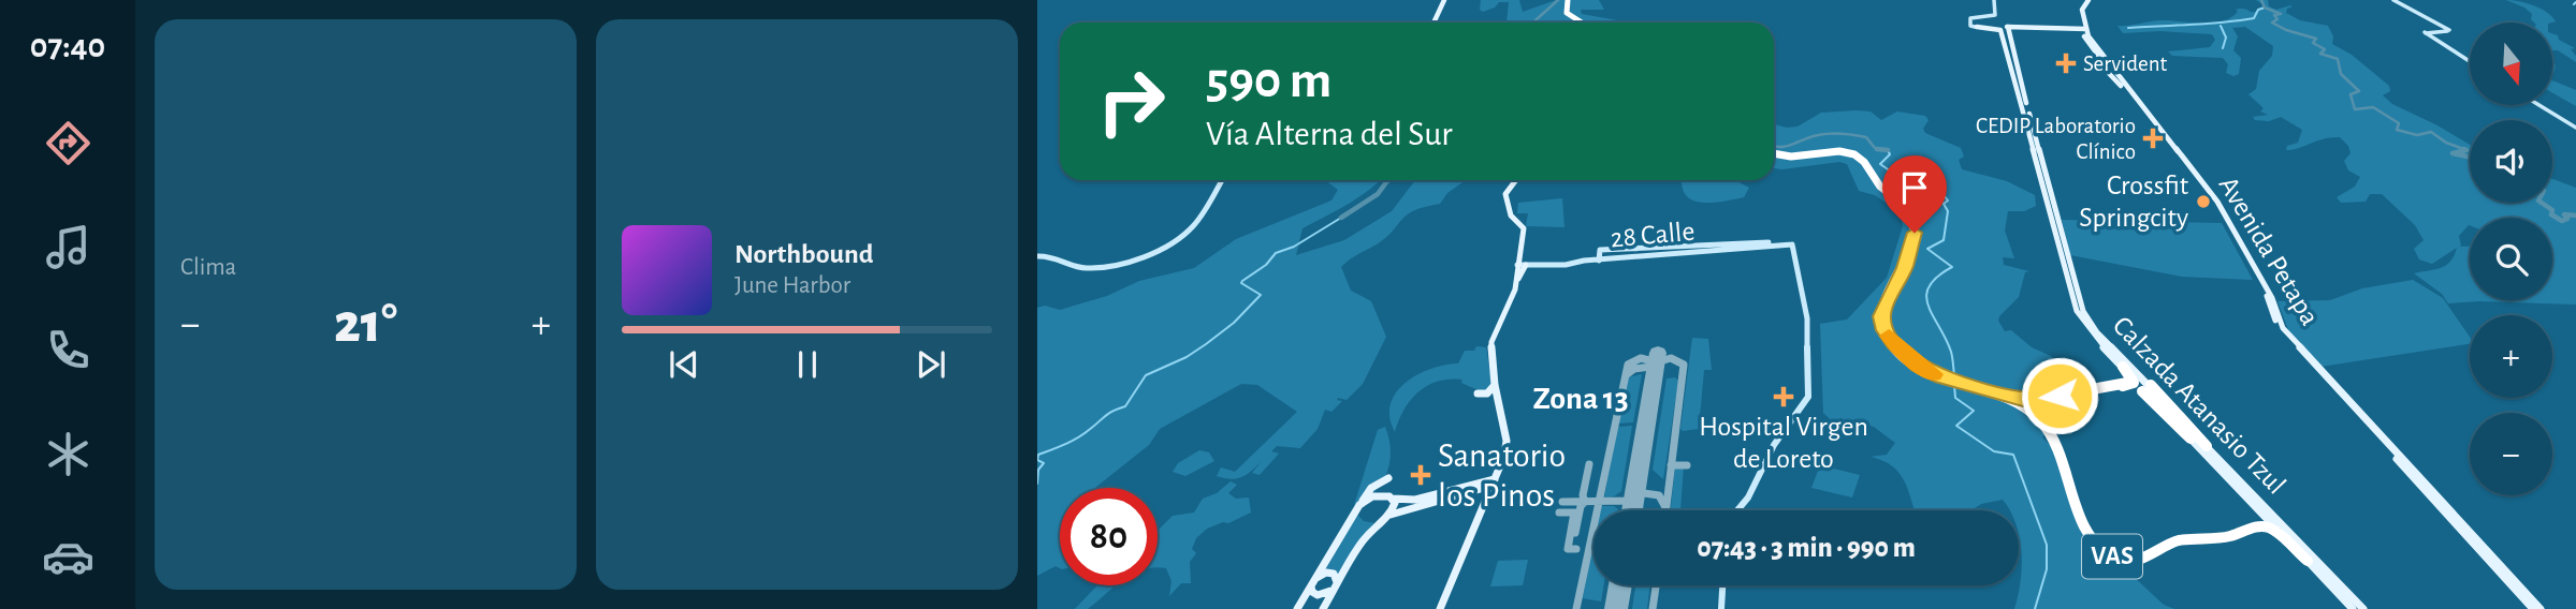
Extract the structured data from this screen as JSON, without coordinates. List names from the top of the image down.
{
  "streets": {
    "highway": ["VAS"],
    "main road": ["28 Calle", "Avenida Petapa", "Calzada Atanasio Tzul"]
  },
  "crossings": [
    ["Calzada Atanasio Tzul", "VAS"]
  ],
  "districts": ["Zona 13"],
  "places": {
    "health": [
      "Servident",
      "CEDIP Laboratorio Clínico",
      "Hospital Virgen de Loreto",
      "Sanatorio los Pinos"
    ],
    "other": ["Crossfit Springcity"]
  },
  "north": "bottom",
  "page": {
    "tabs": "07:40",
    "tile": "Clima",
    "map_buttons": ["+", "−"],
    "turn": ["590 m", "Vía Alterna del Sur"],
    "song": ["Northbound", "June Harbor"],
    "heat": ["−", "21°", "+"],
    "limit": "80",
    "trip": "07:43 · 3 min · 990 m"
  }
}
